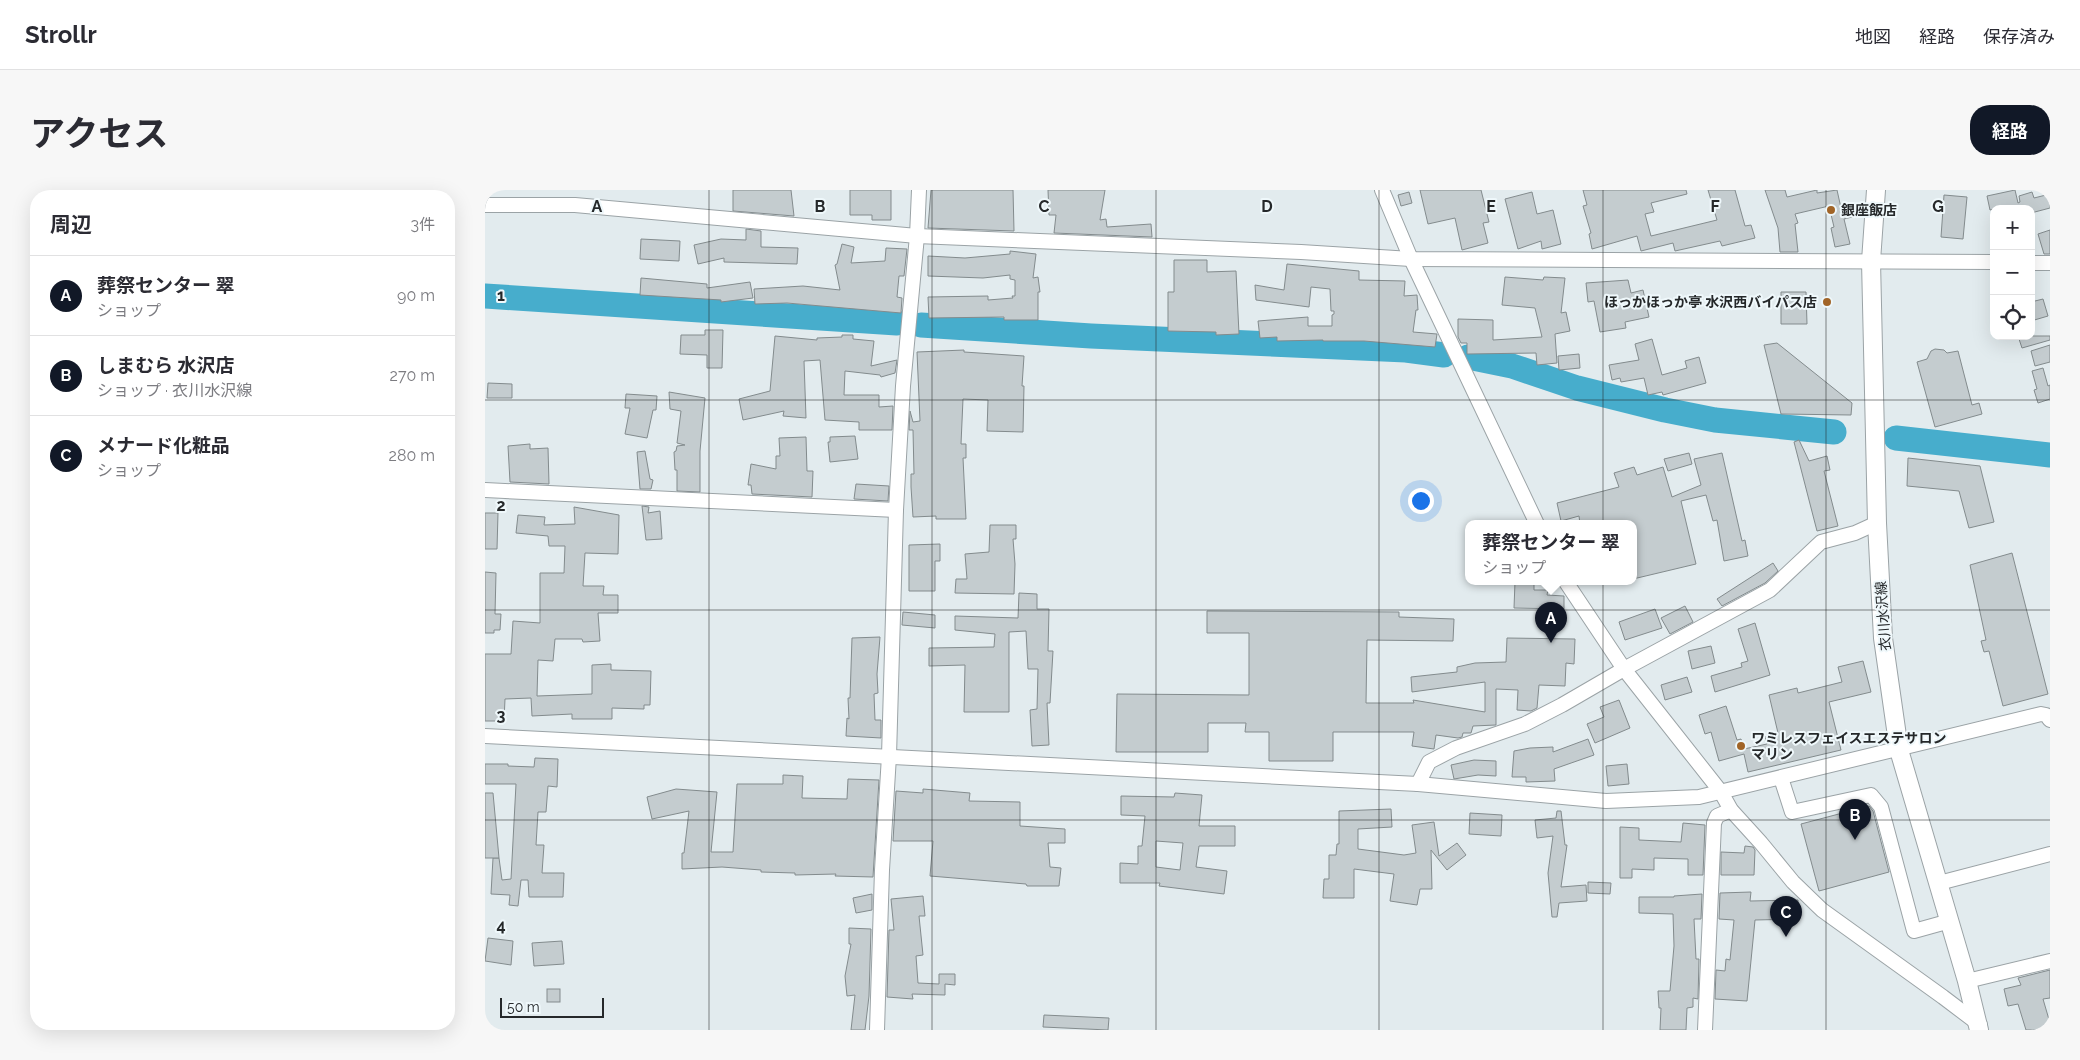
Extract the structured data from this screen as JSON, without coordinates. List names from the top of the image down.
{
  "streets": {
    "main road": ["衣川水沢線"]
  },
  "places": ["銀座飯店", "ほっかほっか亭 水沢西バイパス店", "ワミレスフェイスエステサロン マリン"],
  "scale_bar": "50 m",
  "page": {
    "header": "Strollr",
    "nav": ["地図", "経路", "保存済み"],
    "title": "アクセス",
    "buttons": "経路",
    "heading": ["周辺", "3件"],
    "map_buttons": ["+", "−"],
    "list": [
      {
        "mark": "A",
        "name": "葬祭センター 翠",
        "note": "ショップ",
        "value": "90 m"
      },
      {
        "mark": "B",
        "name": "しまむら 水沢店",
        "note": "ショップ · 衣川水沢線",
        "value": "270 m"
      },
      {
        "mark": "C",
        "name": "メナード化粧品",
        "note": "ショップ",
        "value": "280 m"
      }
    ],
    "popup": ["葬祭センター 翠", "ショップ"],
    "pins": ["A", "B", "C"],
    "scale": "50 m"
  },
  "grid": {
    "columns": [
      "A",
      "B",
      "C",
      "D",
      "E",
      "F",
      "G"
    ],
    "rows": [
      "1",
      "2",
      "3",
      "4"
    ]
  }
}
